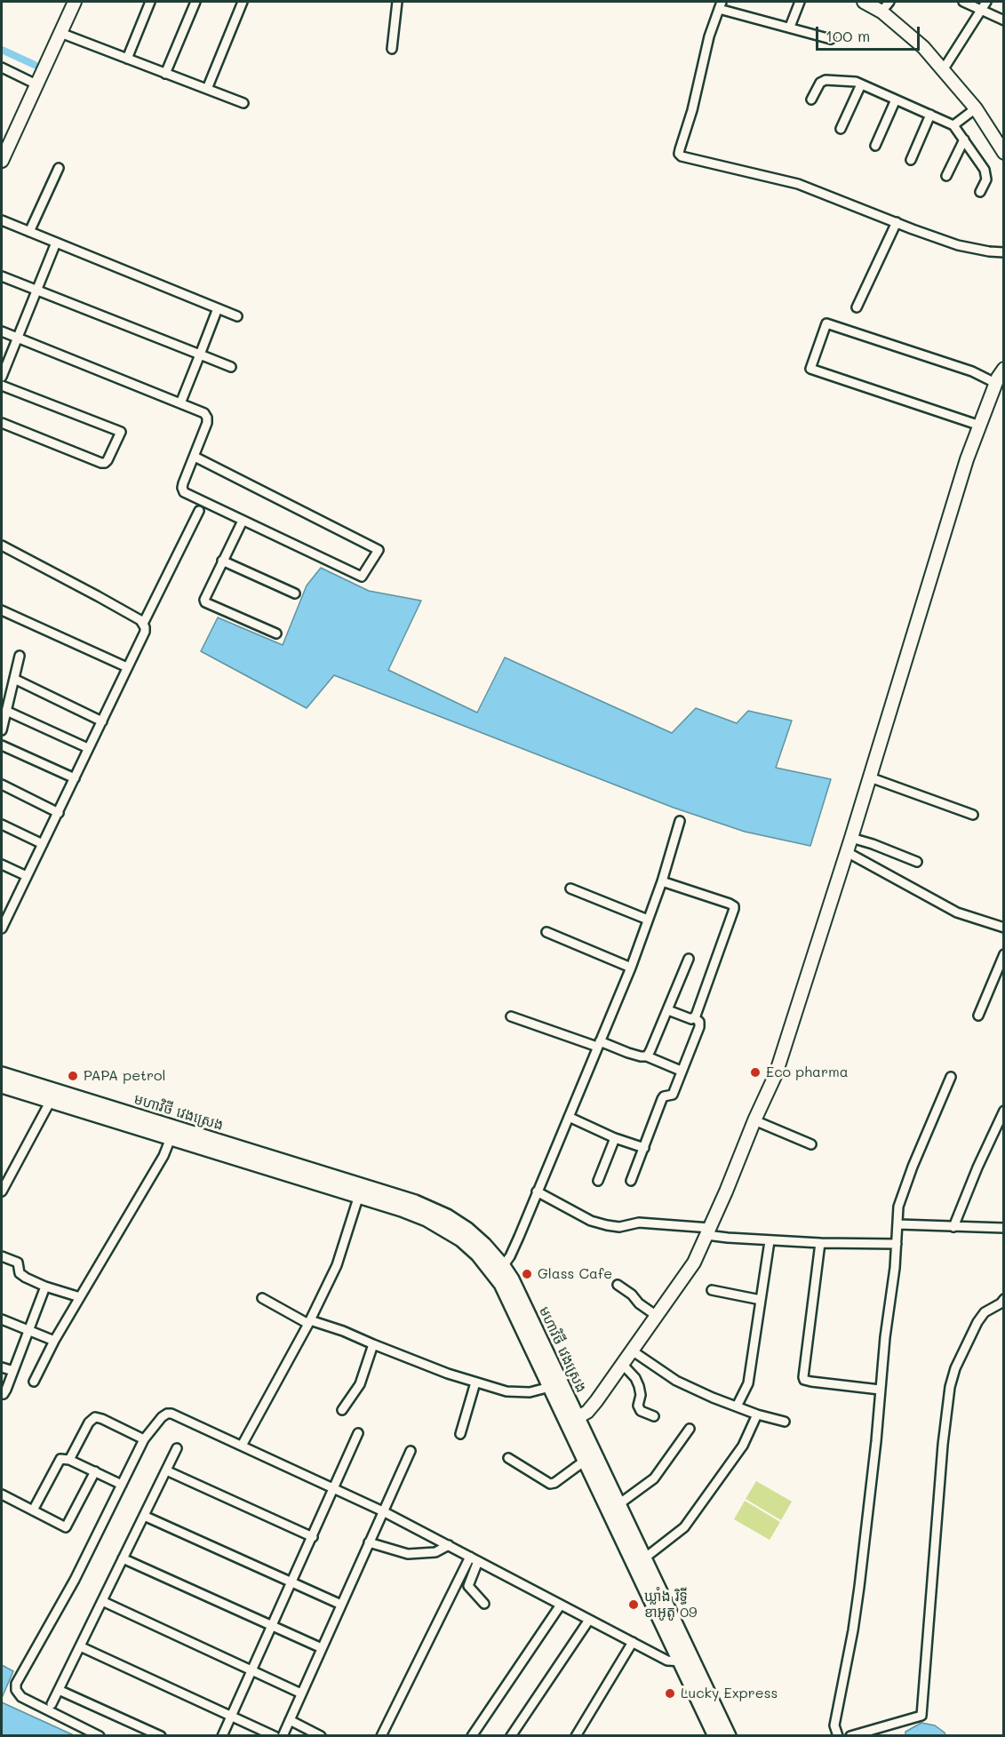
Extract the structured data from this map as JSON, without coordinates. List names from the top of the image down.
{
  "streets": {
    "main road": ["មហាវិថី វេងស្រេង"]
  },
  "places": [
    "Eco pharma",
    "PAPA petrol",
    "Glass Cafe",
    "ឃ្លាំង រិទ្ធី ខាអូតូ 09",
    "Lucky Express"
  ],
  "scale_bar": "100 m"
}
